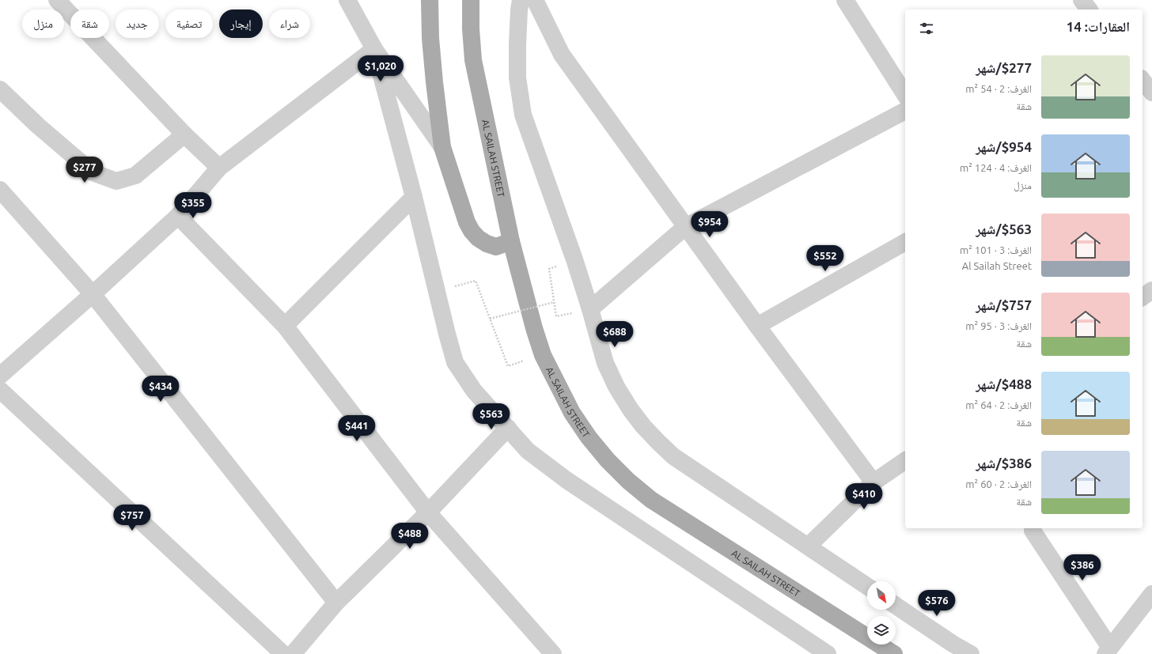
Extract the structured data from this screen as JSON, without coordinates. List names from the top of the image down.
{
  "streets": {
    "main road": ["AL SAILAH STREET"]
  },
  "north": "bottom right",
  "page": {
    "chip": [
      "شراء",
      "إيجار",
      "تصفية",
      "جديد",
      "شقة",
      "منزل"
    ],
    "heading": "العقارات: 14",
    "list": [
      {
        "name": "$277/شهر",
        "note": "الغرف: 2 · 54 m² · شقة"
      },
      {
        "name": "$954/شهر",
        "note": "الغرف: 4 · 124 m² · منزل"
      },
      {
        "name": "$563/شهر",
        "note": "الغرف: 3 · 101 m² · Al Sailah Street"
      },
      {
        "name": "$757/شهر",
        "note": "الغرف: 3 · 95 m² · شقة"
      },
      {
        "name": "$488/شهر",
        "note": "الغرف: 2 · 64 m² · شقة"
      },
      {
        "name": "$386/شهر",
        "note": "الغرف: 2 · 60 m² · شقة"
      }
    ],
    "price": [
      "$1,020",
      "$277",
      "$355",
      "$954",
      "$552",
      "$688",
      "$434",
      "$563",
      "$441",
      "$410",
      "$757",
      "$488",
      "$386",
      "$576"
    ]
  }
}
